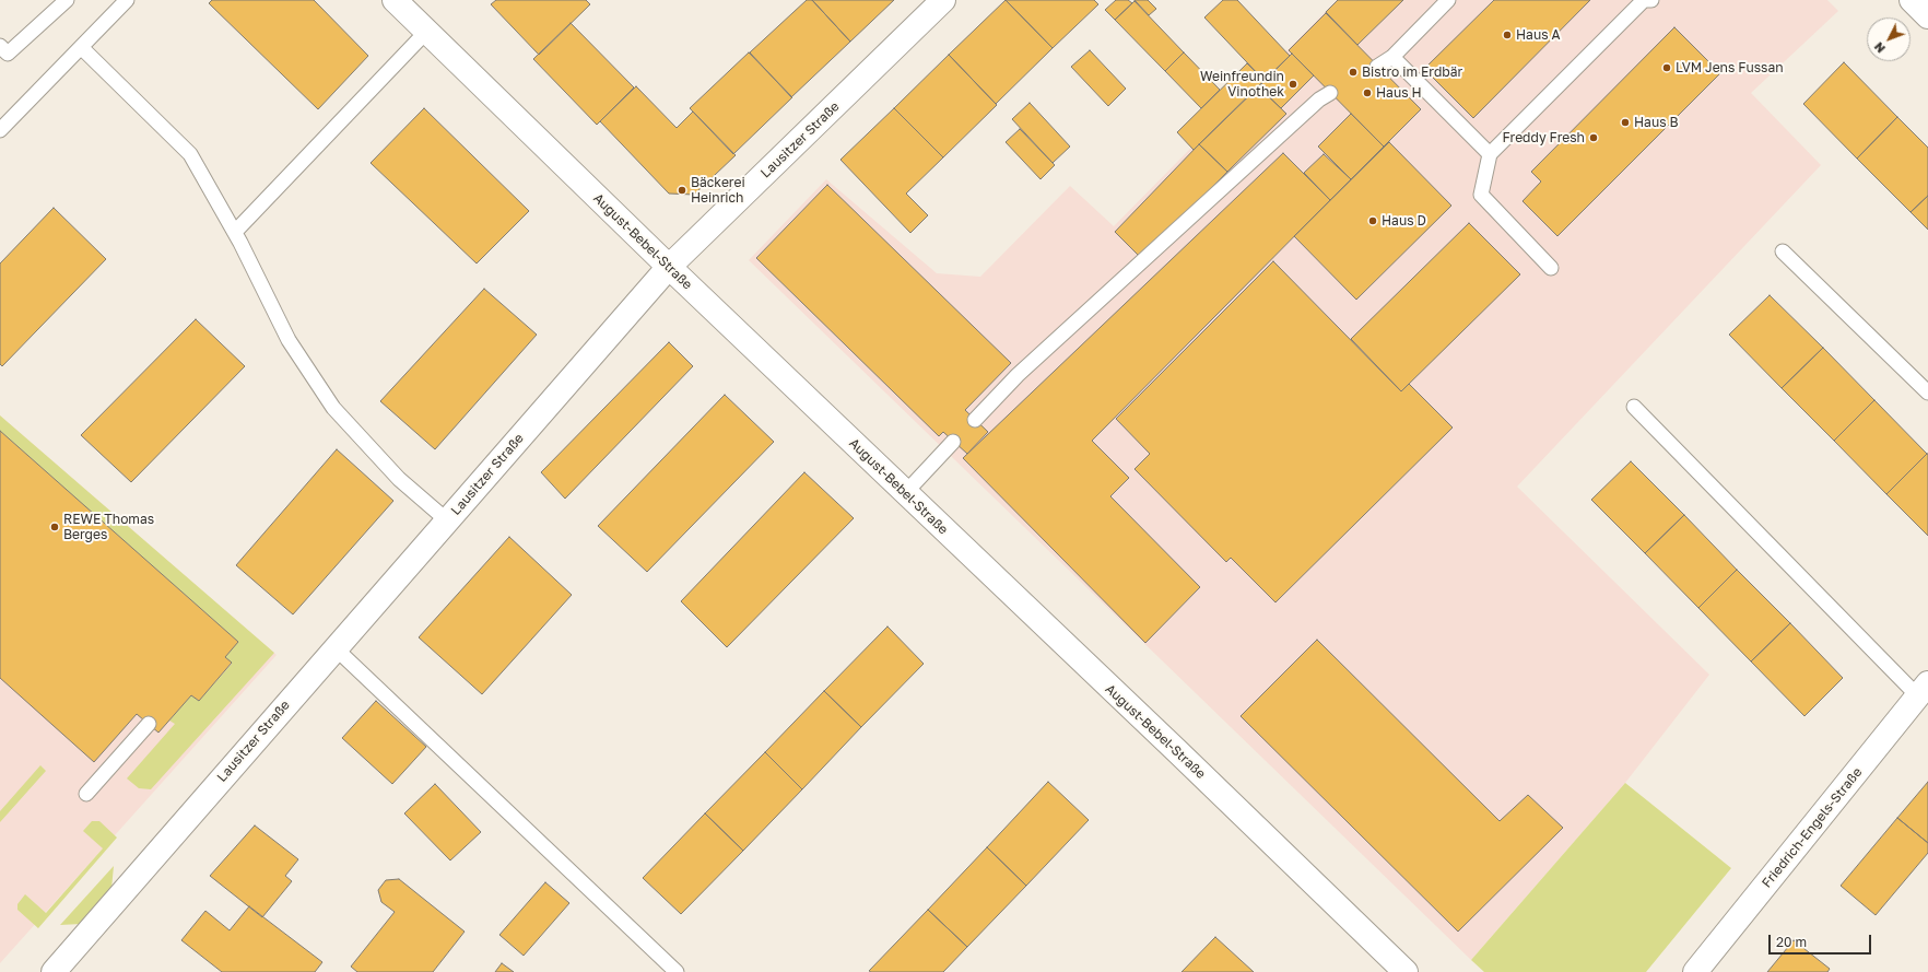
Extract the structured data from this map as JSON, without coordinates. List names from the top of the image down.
{
  "streets": {
    "street": ["Lausitzer Straße", "August-Bebel-Straße", "Friedrich-Engels-Straße"]
  },
  "crossings": [
    ["Lausitzer Straße", "August-Bebel-Straße"]
  ],
  "places": [
    "Haus A",
    "LVM Jens Fussan",
    "Bistro im Erdbär",
    "Weinfreundin Vinothek",
    "Haus H",
    "Haus B",
    "Freddy Fresh",
    "Bäckerei Heinrich",
    "Haus D",
    "REWE Thomas Berges"
  ],
  "scale_bar": "20 m",
  "north": "bottom left"
}
